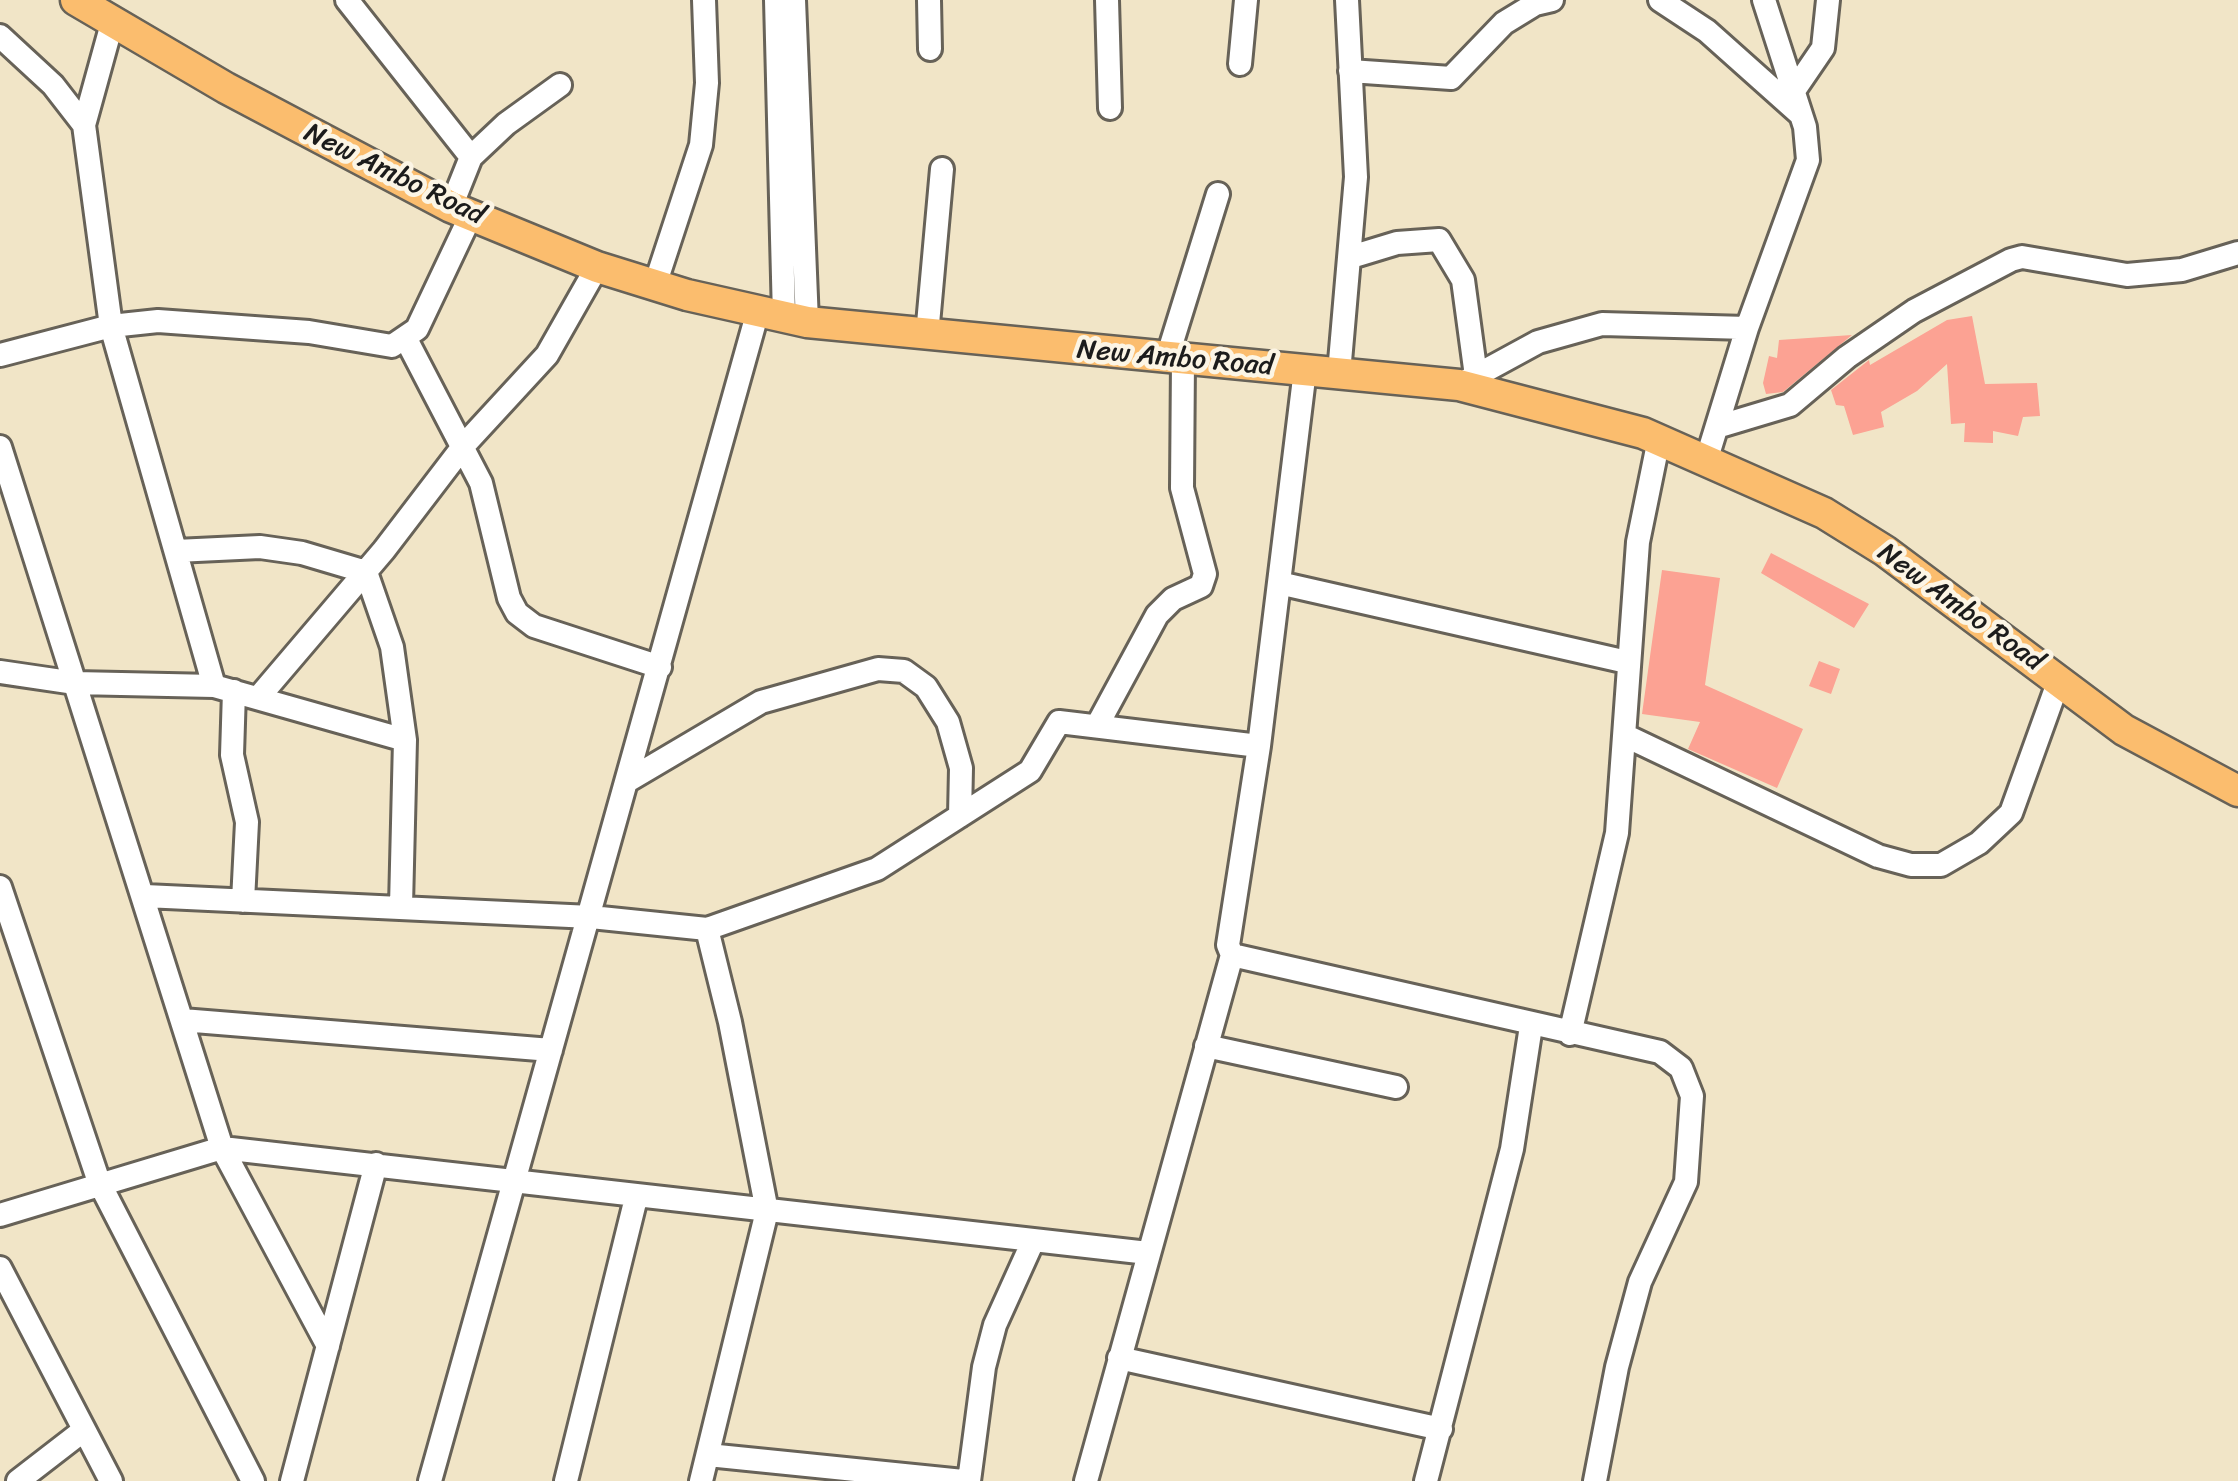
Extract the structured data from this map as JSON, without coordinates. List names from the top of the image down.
{
  "streets": {
    "main road": ["New Ambo Road"]
  }
}
